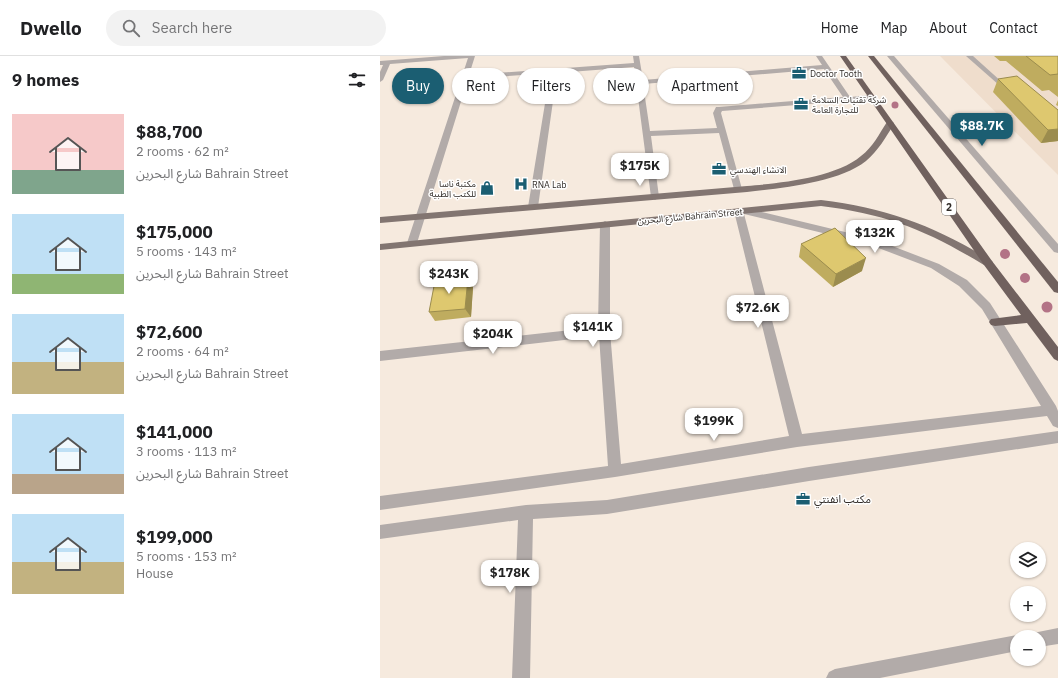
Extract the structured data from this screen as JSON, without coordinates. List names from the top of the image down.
{
  "streets": {
    "highway": ["2"],
    "main road": ["شارع البحرين Bahrain Street"]
  },
  "crossings": [
    ["2", "شارع البحرين Bahrain Street"]
  ],
  "places": {
    "office": [
      "Doctor Tooth",
      "شركة تقنيات السلامة للتجارة العامة",
      "الانشاء الهندسي",
      "مكتب انفنتي"
    ],
    "hospital": ["RNA Lab"],
    "shop": ["مكتبة ناسا للكتب الطبية"]
  },
  "page": {
    "header": "Dwello",
    "search": "Search here",
    "nav": [
      "Home",
      "Map",
      "About",
      "Contact"
    ],
    "heading": "9 homes",
    "chip": [
      "Buy",
      "Rent",
      "Filters",
      "New",
      "Apartment"
    ],
    "list": [
      {
        "name": "$88,700",
        "note": "2 rooms · 62 m² · شارع البحرين Bahrain Street"
      },
      {
        "name": "$175,000",
        "note": "5 rooms · 143 m² · شارع البحرين Bahrain Street"
      },
      {
        "name": "$72,600",
        "note": "2 rooms · 64 m² · شارع البحرين Bahrain Street"
      },
      {
        "name": "$141,000",
        "note": "3 rooms · 113 m² · شارع البحرين Bahrain Street"
      },
      {
        "name": "$199,000",
        "note": "5 rooms · 153 m² · House"
      }
    ],
    "price": [
      "$88.7K",
      "$175K",
      "$132K",
      "$243K",
      "$72.6K",
      "$141K",
      "$204K",
      "$199K",
      "$178K"
    ],
    "map_buttons": ["+", "−"]
  }
}
